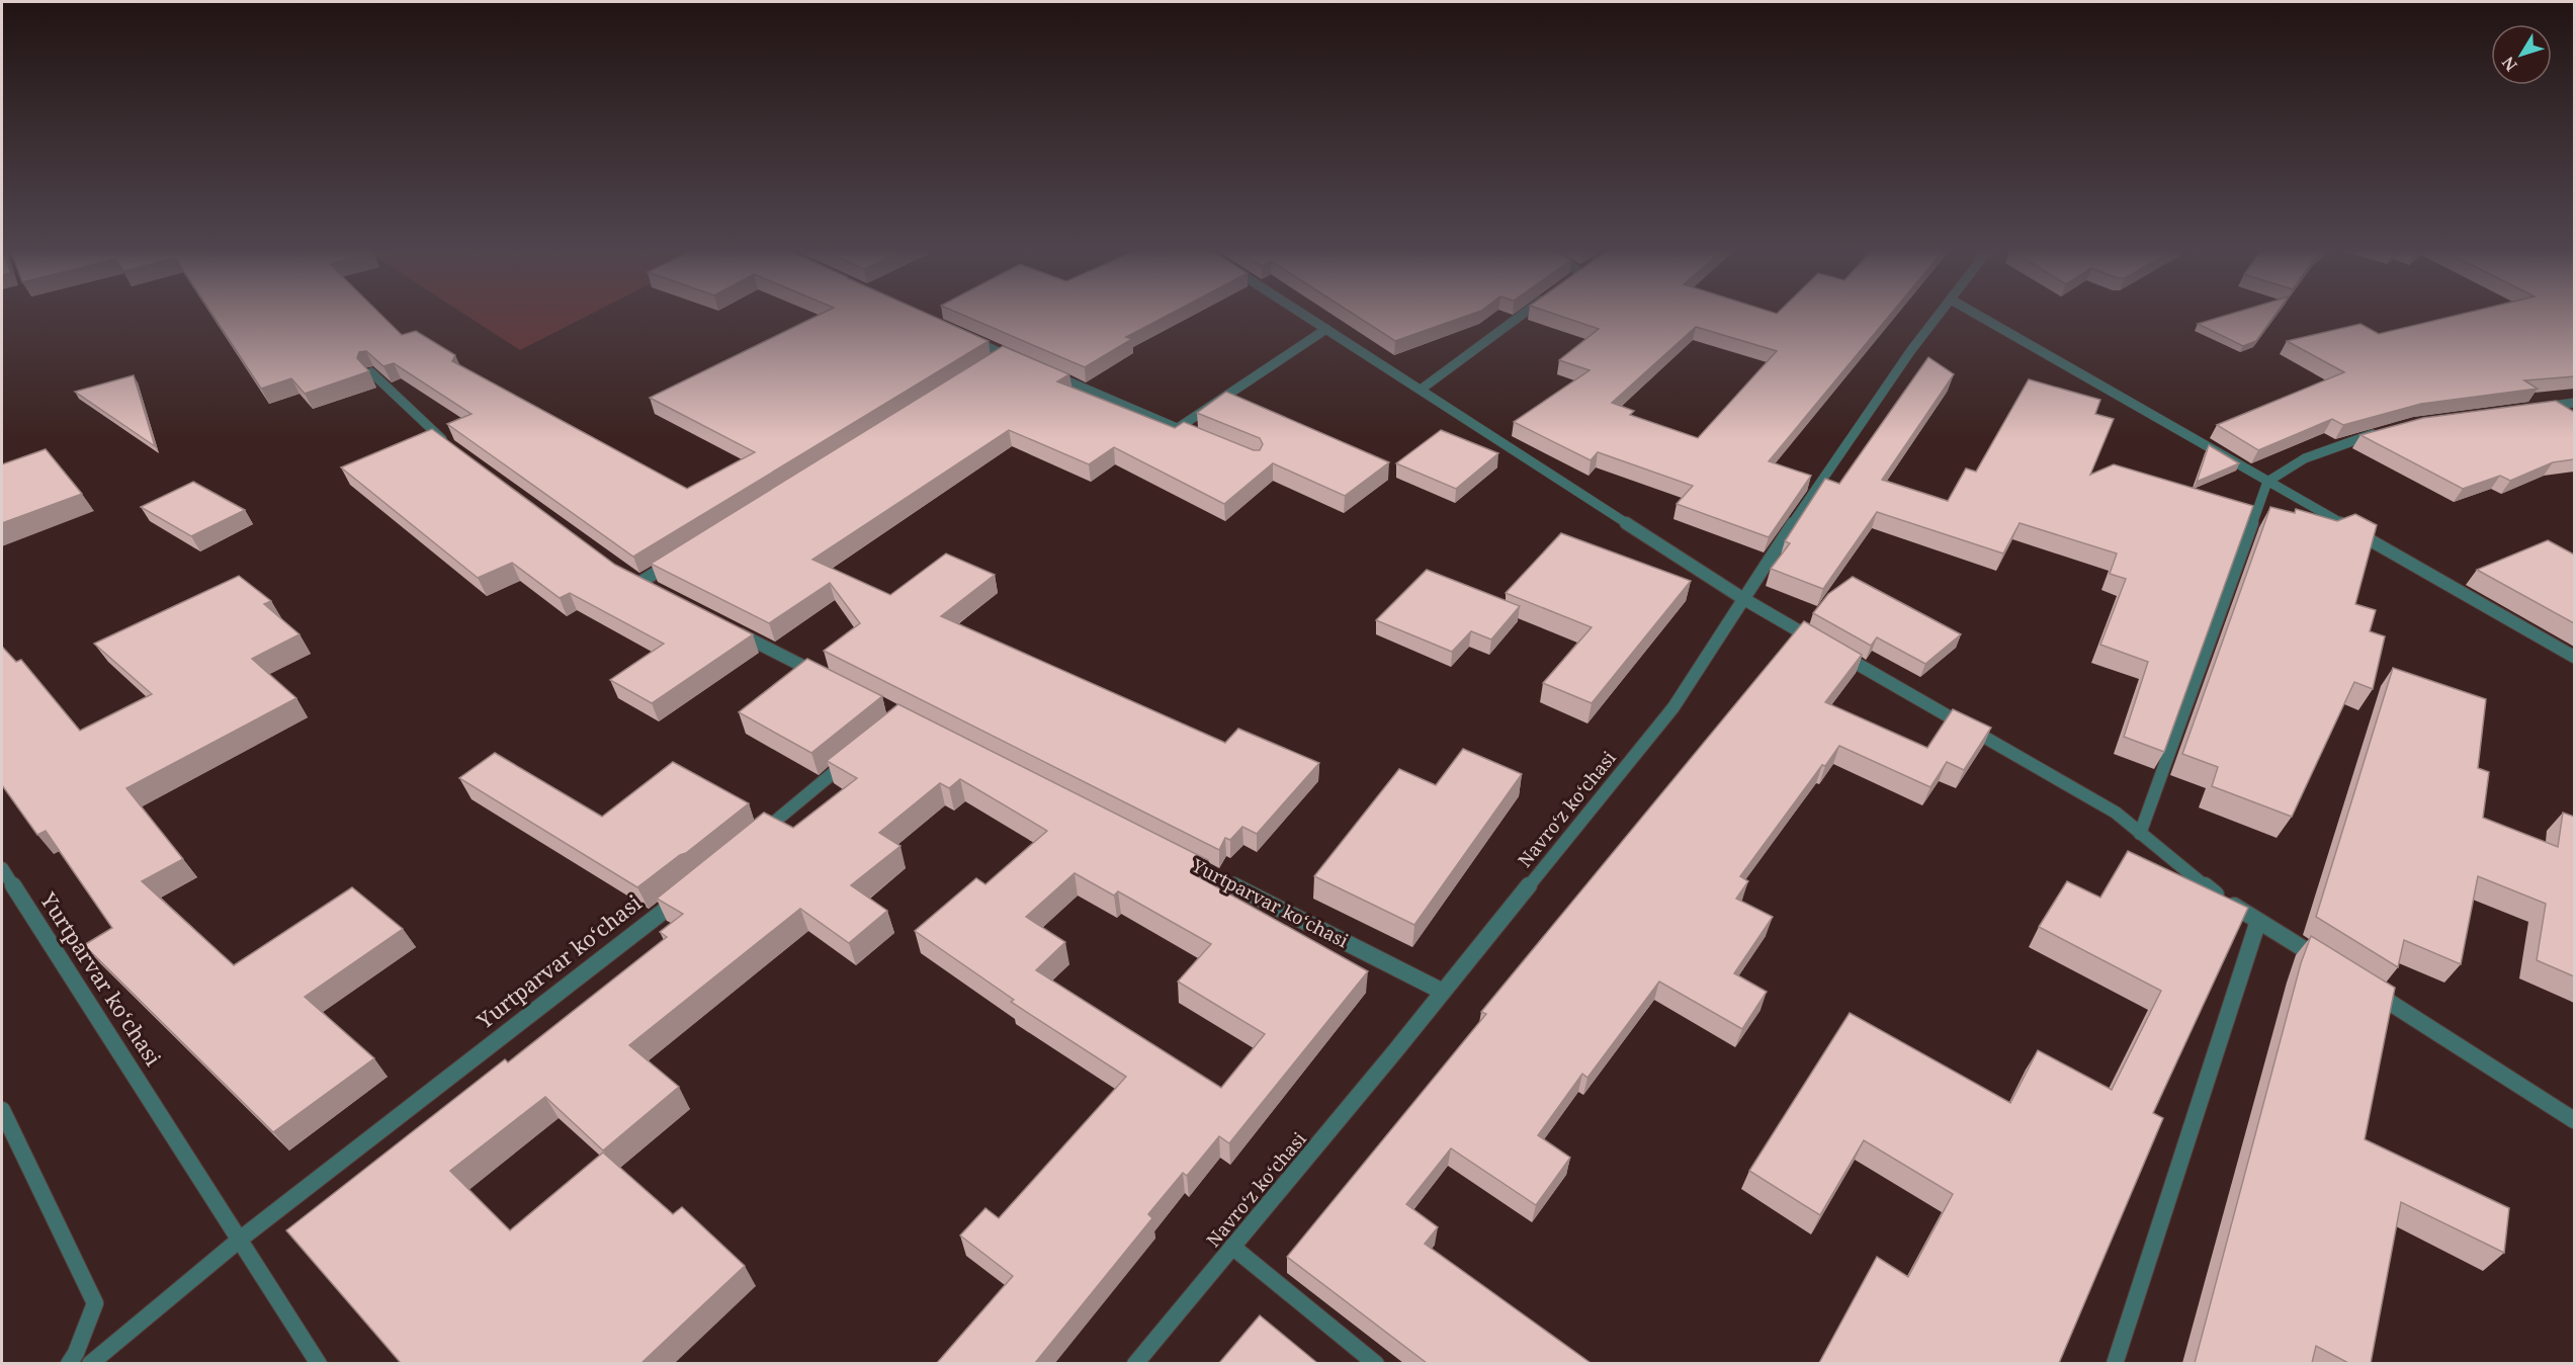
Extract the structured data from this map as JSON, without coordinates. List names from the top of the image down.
{
  "streets": {
    "street": ["Navroʻz koʻchasi", "Yurtparvar koʻchasi"]
  },
  "crossings": [
    ["Navroʻz koʻchasi", "Yurtparvar koʻchasi"]
  ],
  "north": "bottom left"
}
